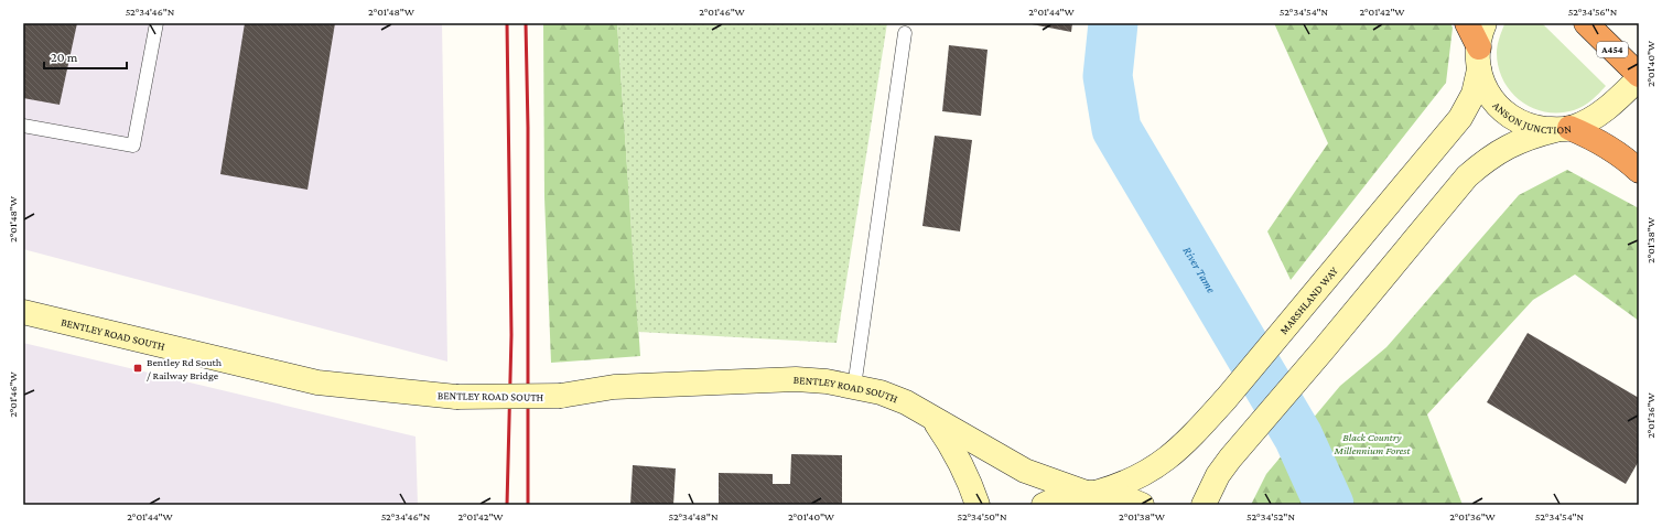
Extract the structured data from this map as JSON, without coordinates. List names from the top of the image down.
{
  "streets": {
    "highway": ["A454"],
    "street": ["ANSON JUNCTION", "MARSHLAND WAY", "BENTLEY ROAD SOUTH"]
  },
  "crossings": [
    ["A454", "ANSON JUNCTION"],
    ["ANSON JUNCTION", "MARSHLAND WAY"],
    ["MARSHLAND WAY", "BENTLEY ROAD SOUTH"]
  ],
  "water": ["River Tame"],
  "parks": ["Black Country Millennium Forest"],
  "places": {
    "transit": ["Bentley Rd South / Railway Bridge"]
  },
  "scale_bar": "20 m",
  "coordinates": [
    "52°34'46\"N",
    "2°01'48\"W",
    "2°01'46\"W",
    "2°01'44\"W",
    "52°34'54\"N",
    "2°01'42\"W",
    "52°34'56\"N",
    "2°01'40\"W",
    "2°01'38\"W",
    "2°01'36\"W",
    "52°34'48\"N",
    "52°34'50\"N",
    "52°34'52\"N"
  ]
}
